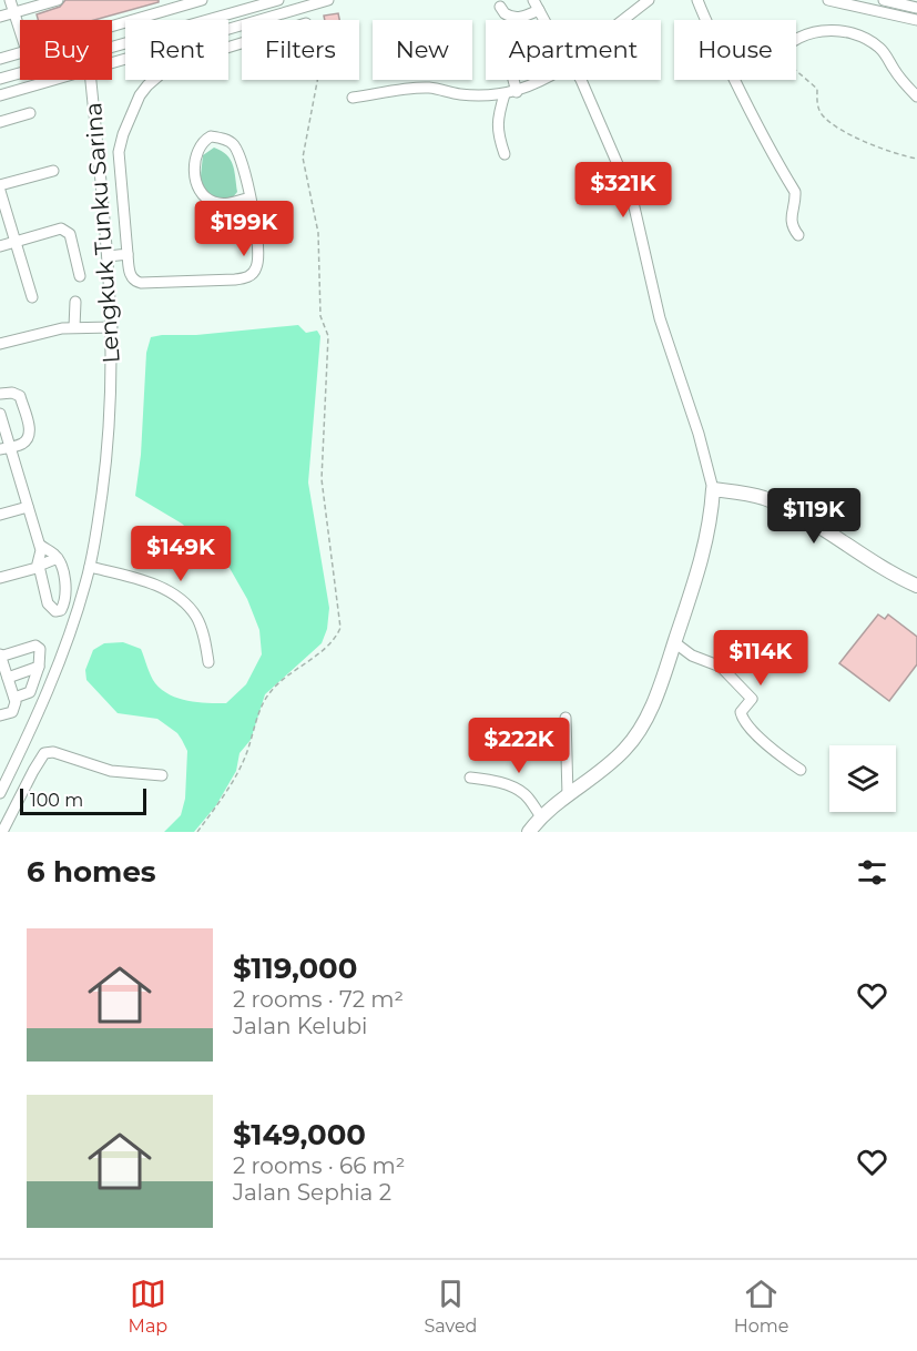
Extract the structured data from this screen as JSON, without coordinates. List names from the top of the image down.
{
  "streets": {
    "street": ["Lengkuk Tunku Sarina"]
  },
  "scale_bar": "100 m",
  "page": {
    "chip": [
      "Buy",
      "Rent",
      "Filters",
      "New",
      "Apartment",
      "House"
    ],
    "price": [
      "$321K",
      "$199K",
      "$119K",
      "$149K",
      "$114K",
      "$222K"
    ],
    "scale": "100 m",
    "heading": "6 homes",
    "list": [
      {
        "name": "$119,000",
        "note": "2 rooms · 72 m² · Jalan Kelubi"
      },
      {
        "name": "$149,000",
        "note": "2 rooms · 66 m² · Jalan Sephia 2"
      }
    ],
    "tabs": ["Map", "Saved", "Home"]
  }
}
